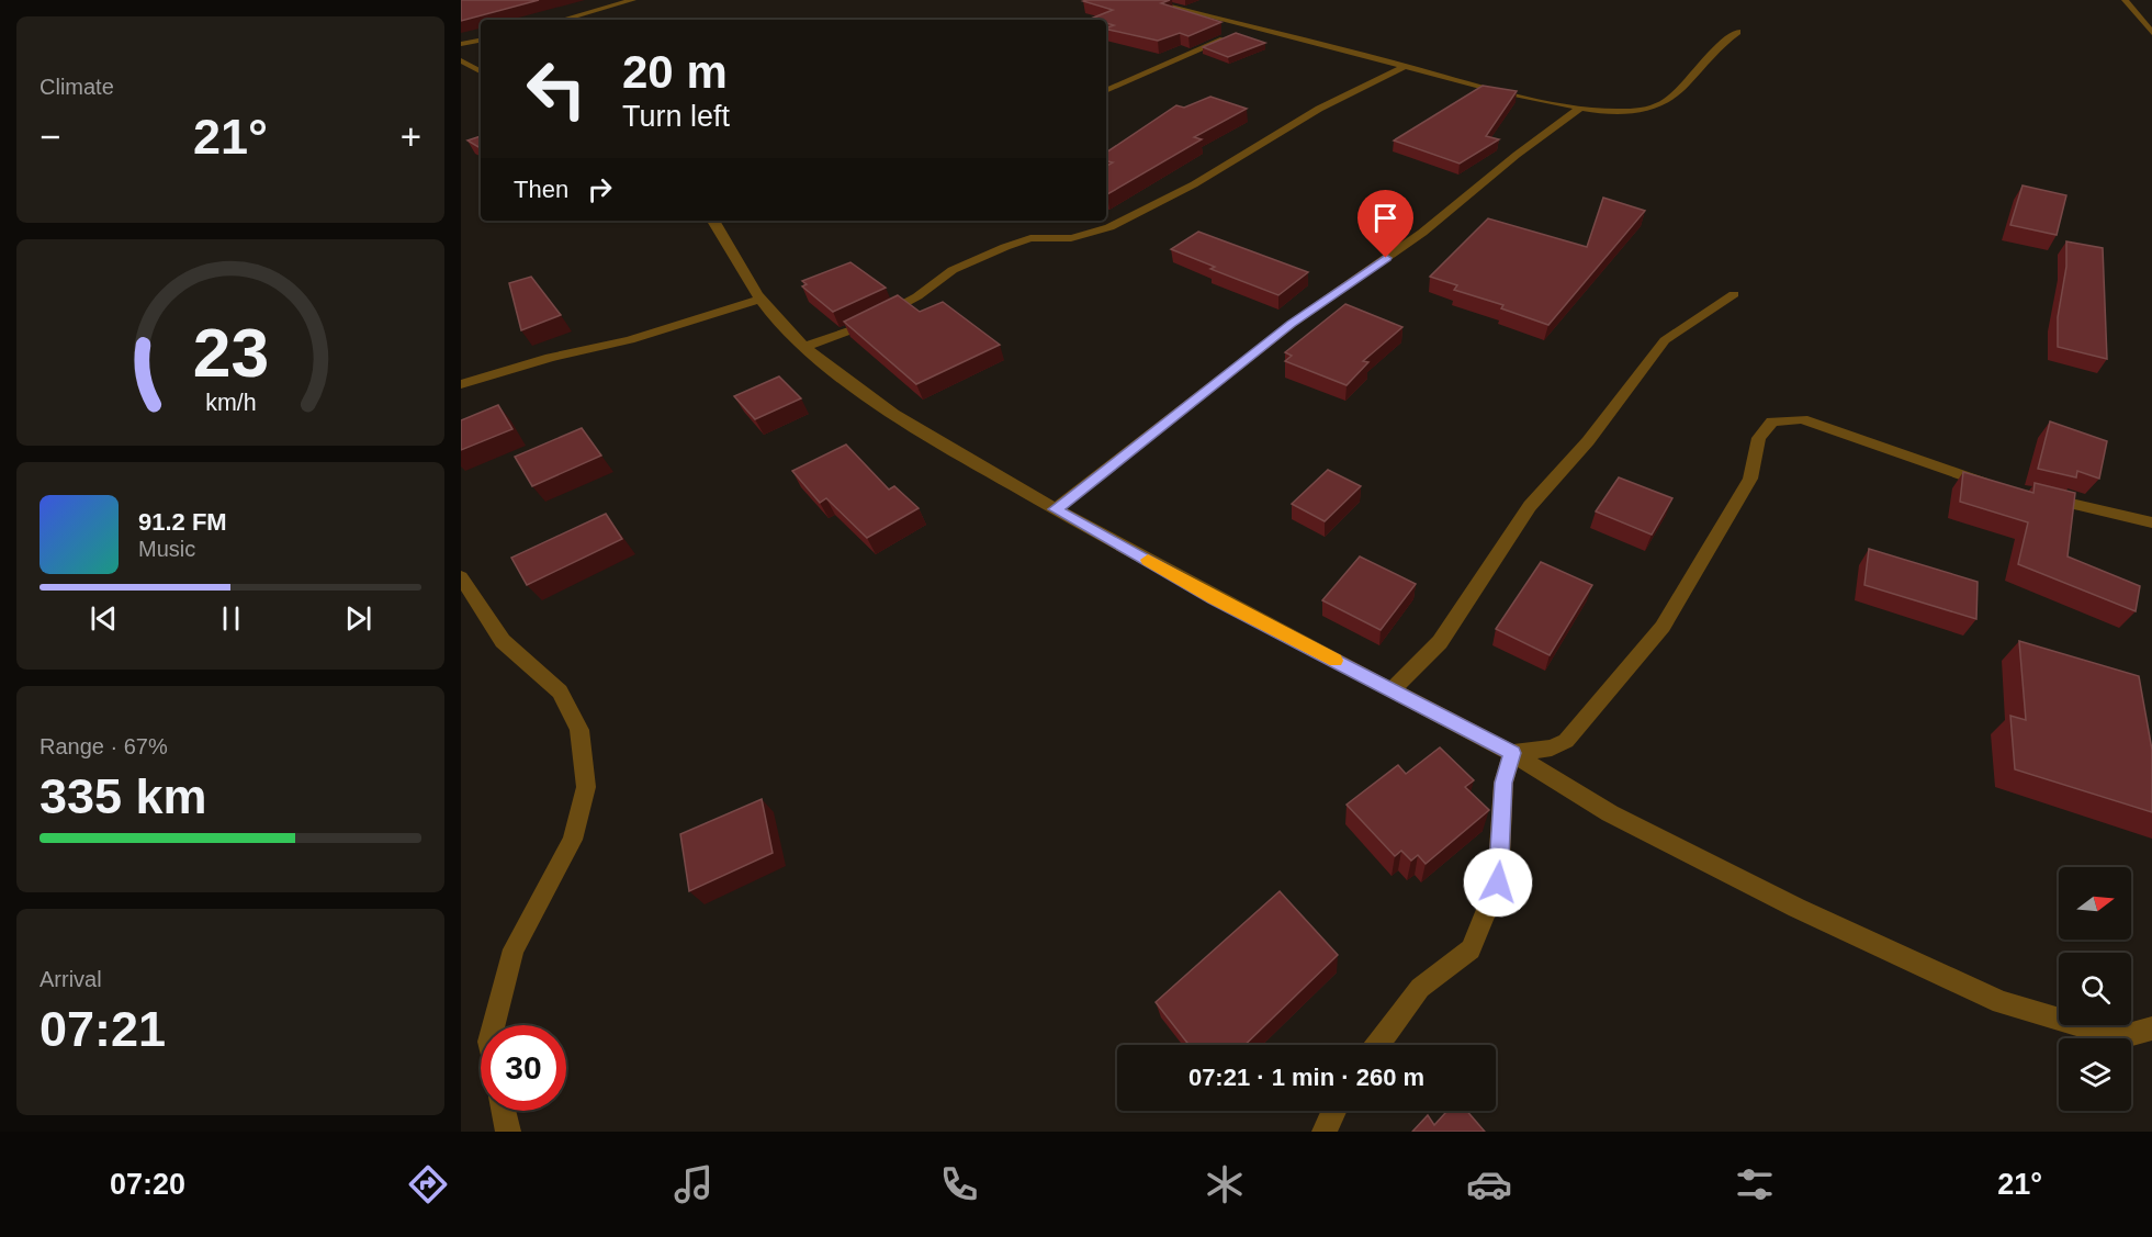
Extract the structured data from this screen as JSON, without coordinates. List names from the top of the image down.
{
  "north": "right",
  "page": {
    "tile": [
      "Climate",
      ["Range · 67%", "335 km"],
      ["Arrival", "07:21"]
    ],
    "turn": ["20 m", "Turn left"],
    "heat": ["−", "21°", "+"],
    "then": "Then",
    "song": ["91.2 FM", "Music"],
    "limit": "30",
    "trip": "07:21 · 1 min · 260 m",
    "tabs": ["07:20", "21°"],
    "gauge": ["23", "km/h"]
  }
}
